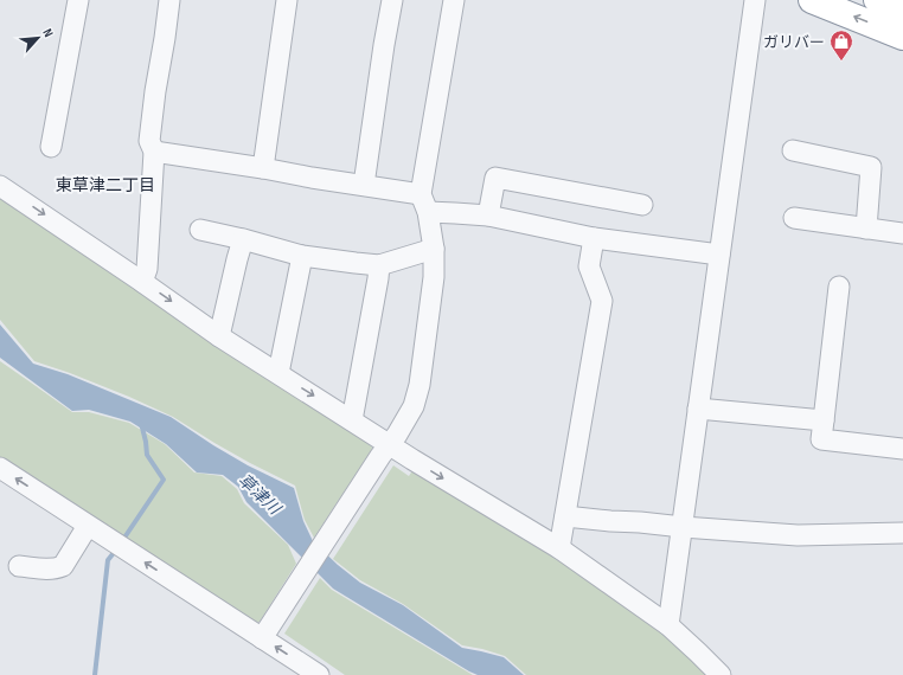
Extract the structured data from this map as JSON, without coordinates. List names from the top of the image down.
{
  "districts": ["東草津二丁目"],
  "water": ["草津川"],
  "places": {
    "shop": ["ガリバー"]
  },
  "north": "top right"
}
